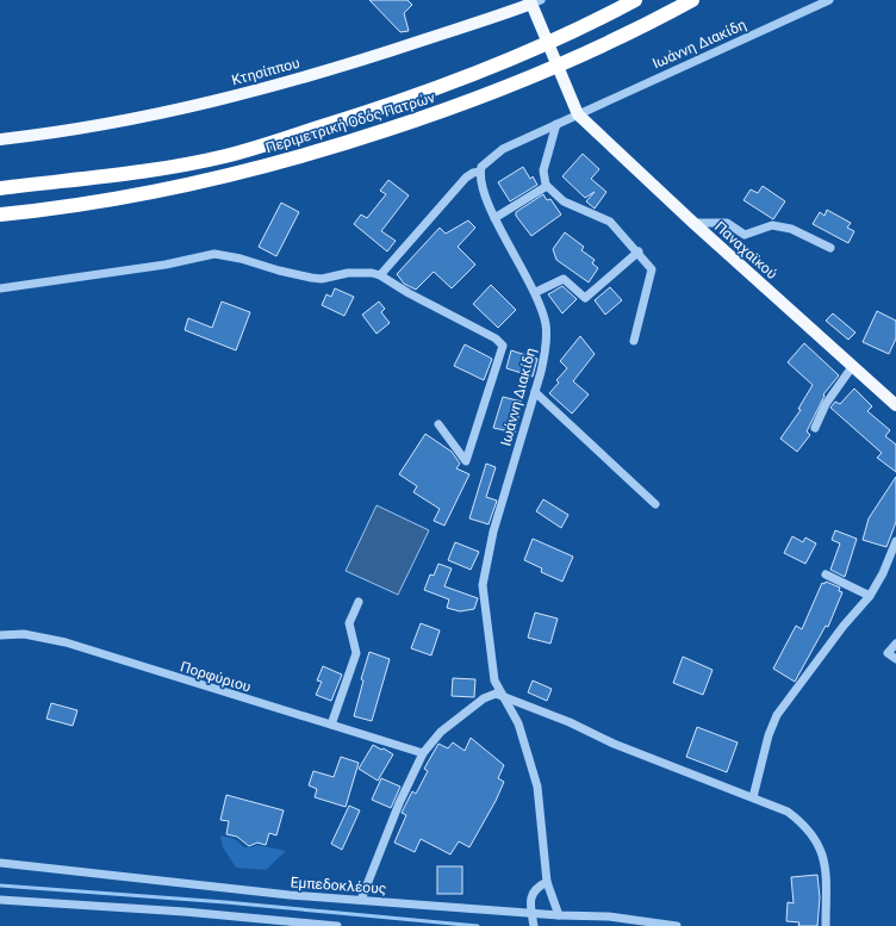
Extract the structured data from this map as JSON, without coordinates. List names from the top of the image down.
{
  "streets": {
    "highway": ["Περιμετρική Οδός Πατρών"],
    "main road": ["Κτησίππου", "Παναχαϊκού"],
    "street": ["Ιωάννη Διακίδη", "Πορφύριου", "Εμπεδοκλέους"]
  },
  "crossings": [
    ["Ιωάννη Διακίδη", "Παναχαϊκού"],
    ["Ιωάννη Διακίδη", "Εμπεδοκλέους"]
  ]
}
